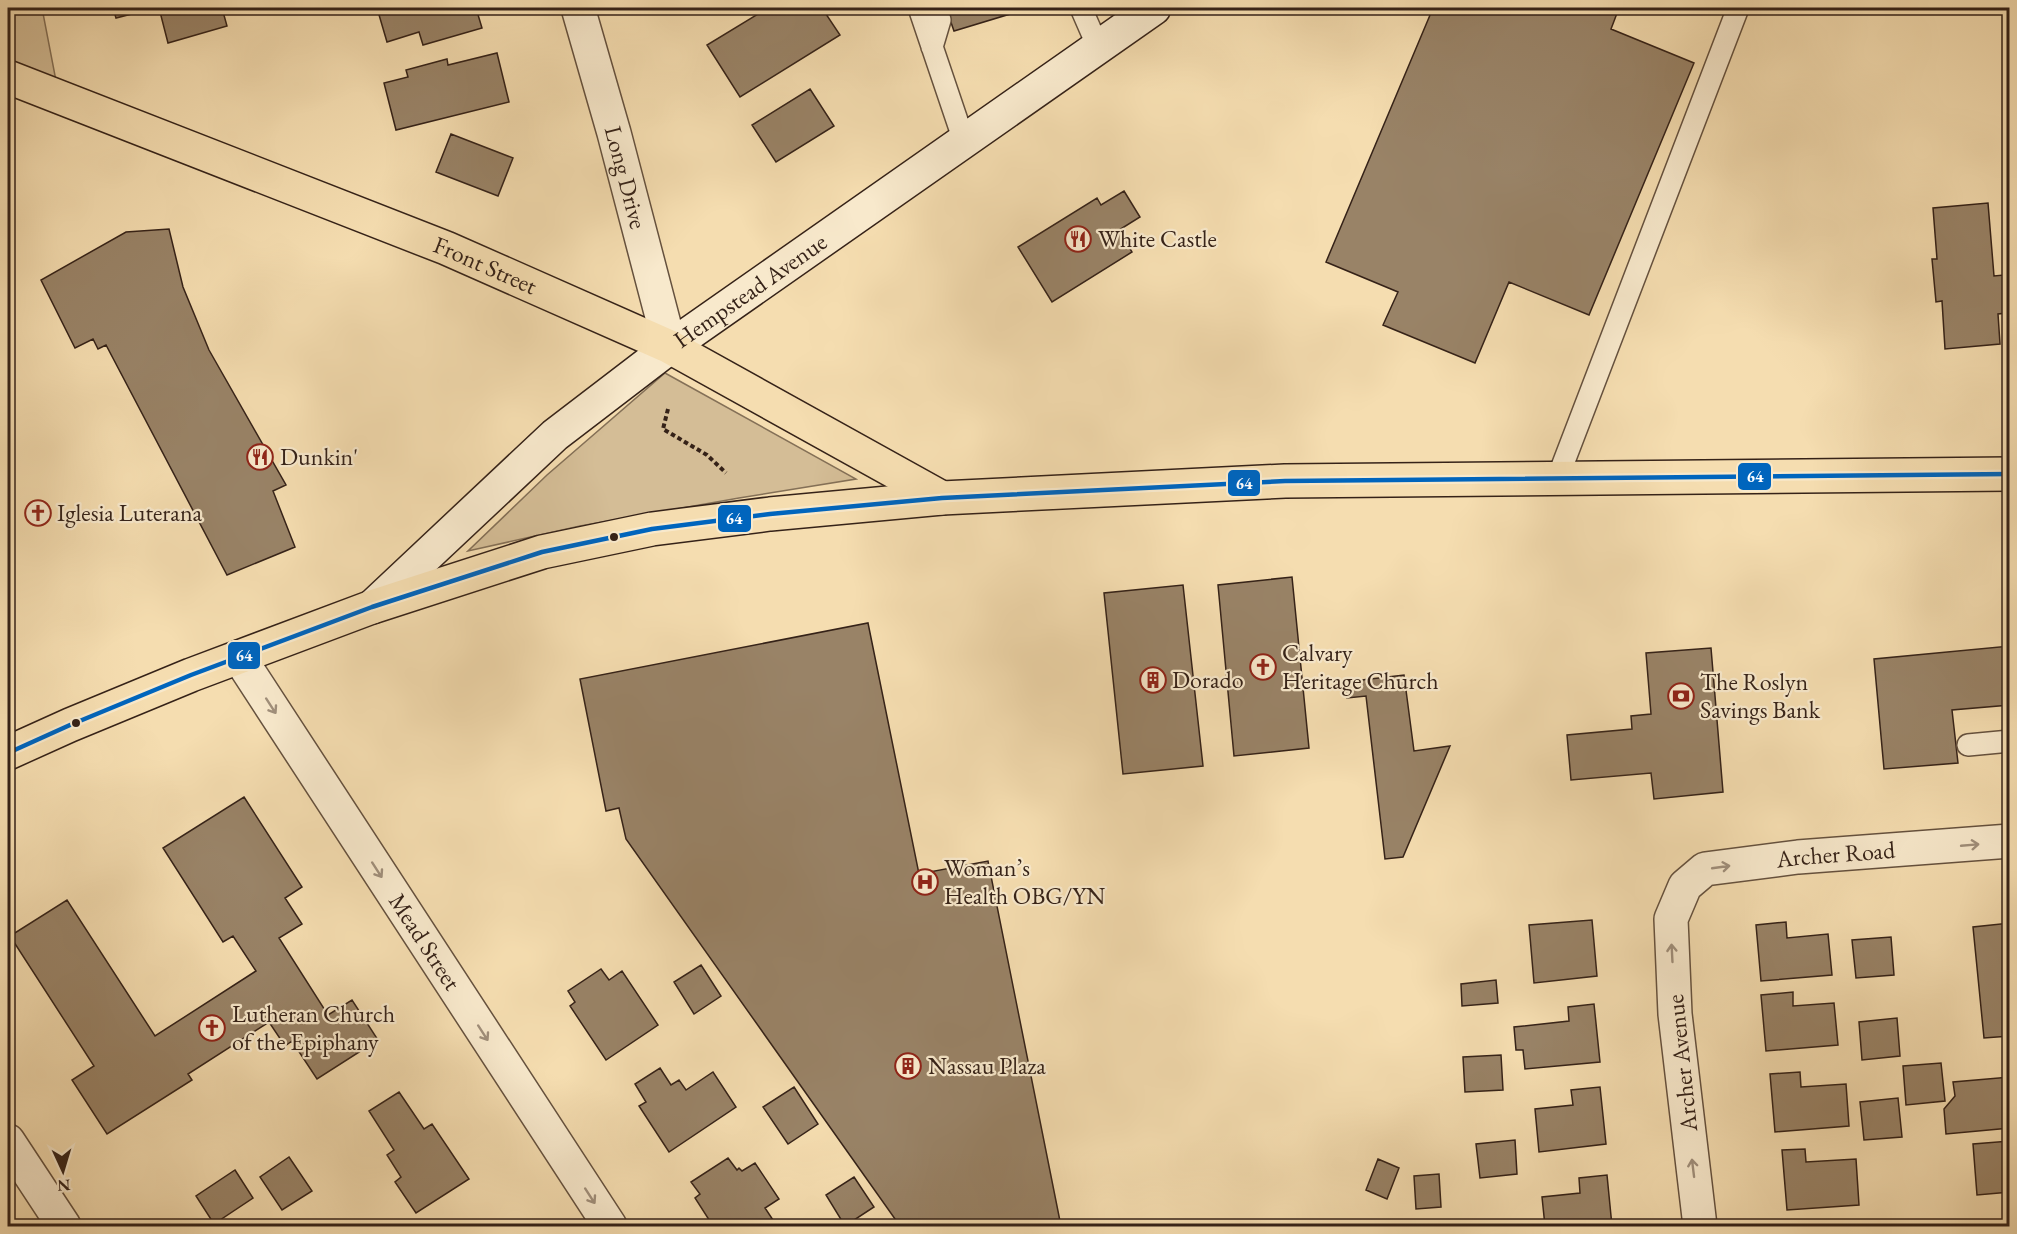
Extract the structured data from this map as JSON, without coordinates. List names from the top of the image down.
{
  "streets": {
    "main road": ["Front Street"],
    "street": [
      "Long Drive",
      "Hempstead Avenue",
      "Archer Road",
      "Mead Street",
      "Archer Avenue"
    ]
  },
  "crossings": [
    ["Long Drive", "Front Street"],
    ["Long Drive", "Hempstead Avenue"],
    ["Front Street", "Hempstead Avenue"],
    ["Archer Road", "Archer Avenue"]
  ],
  "one_way": ["Archer Road", "Mead Street", "Archer Avenue"],
  "places": {
    "restaurant": ["White Castle", "Dunkin'"],
    "church": ["Iglesia Luterana", "Calvary Heritage Church", "Lutheran Church of the Epiphany"],
    "building": ["Dorado", "Nassau Plaza"],
    "bank": ["The Roslyn Savings Bank"],
    "hospital": ["Woman’s Health OBG/YN"]
  },
  "lines": ["transit line 64"],
  "north": "bottom"
}
